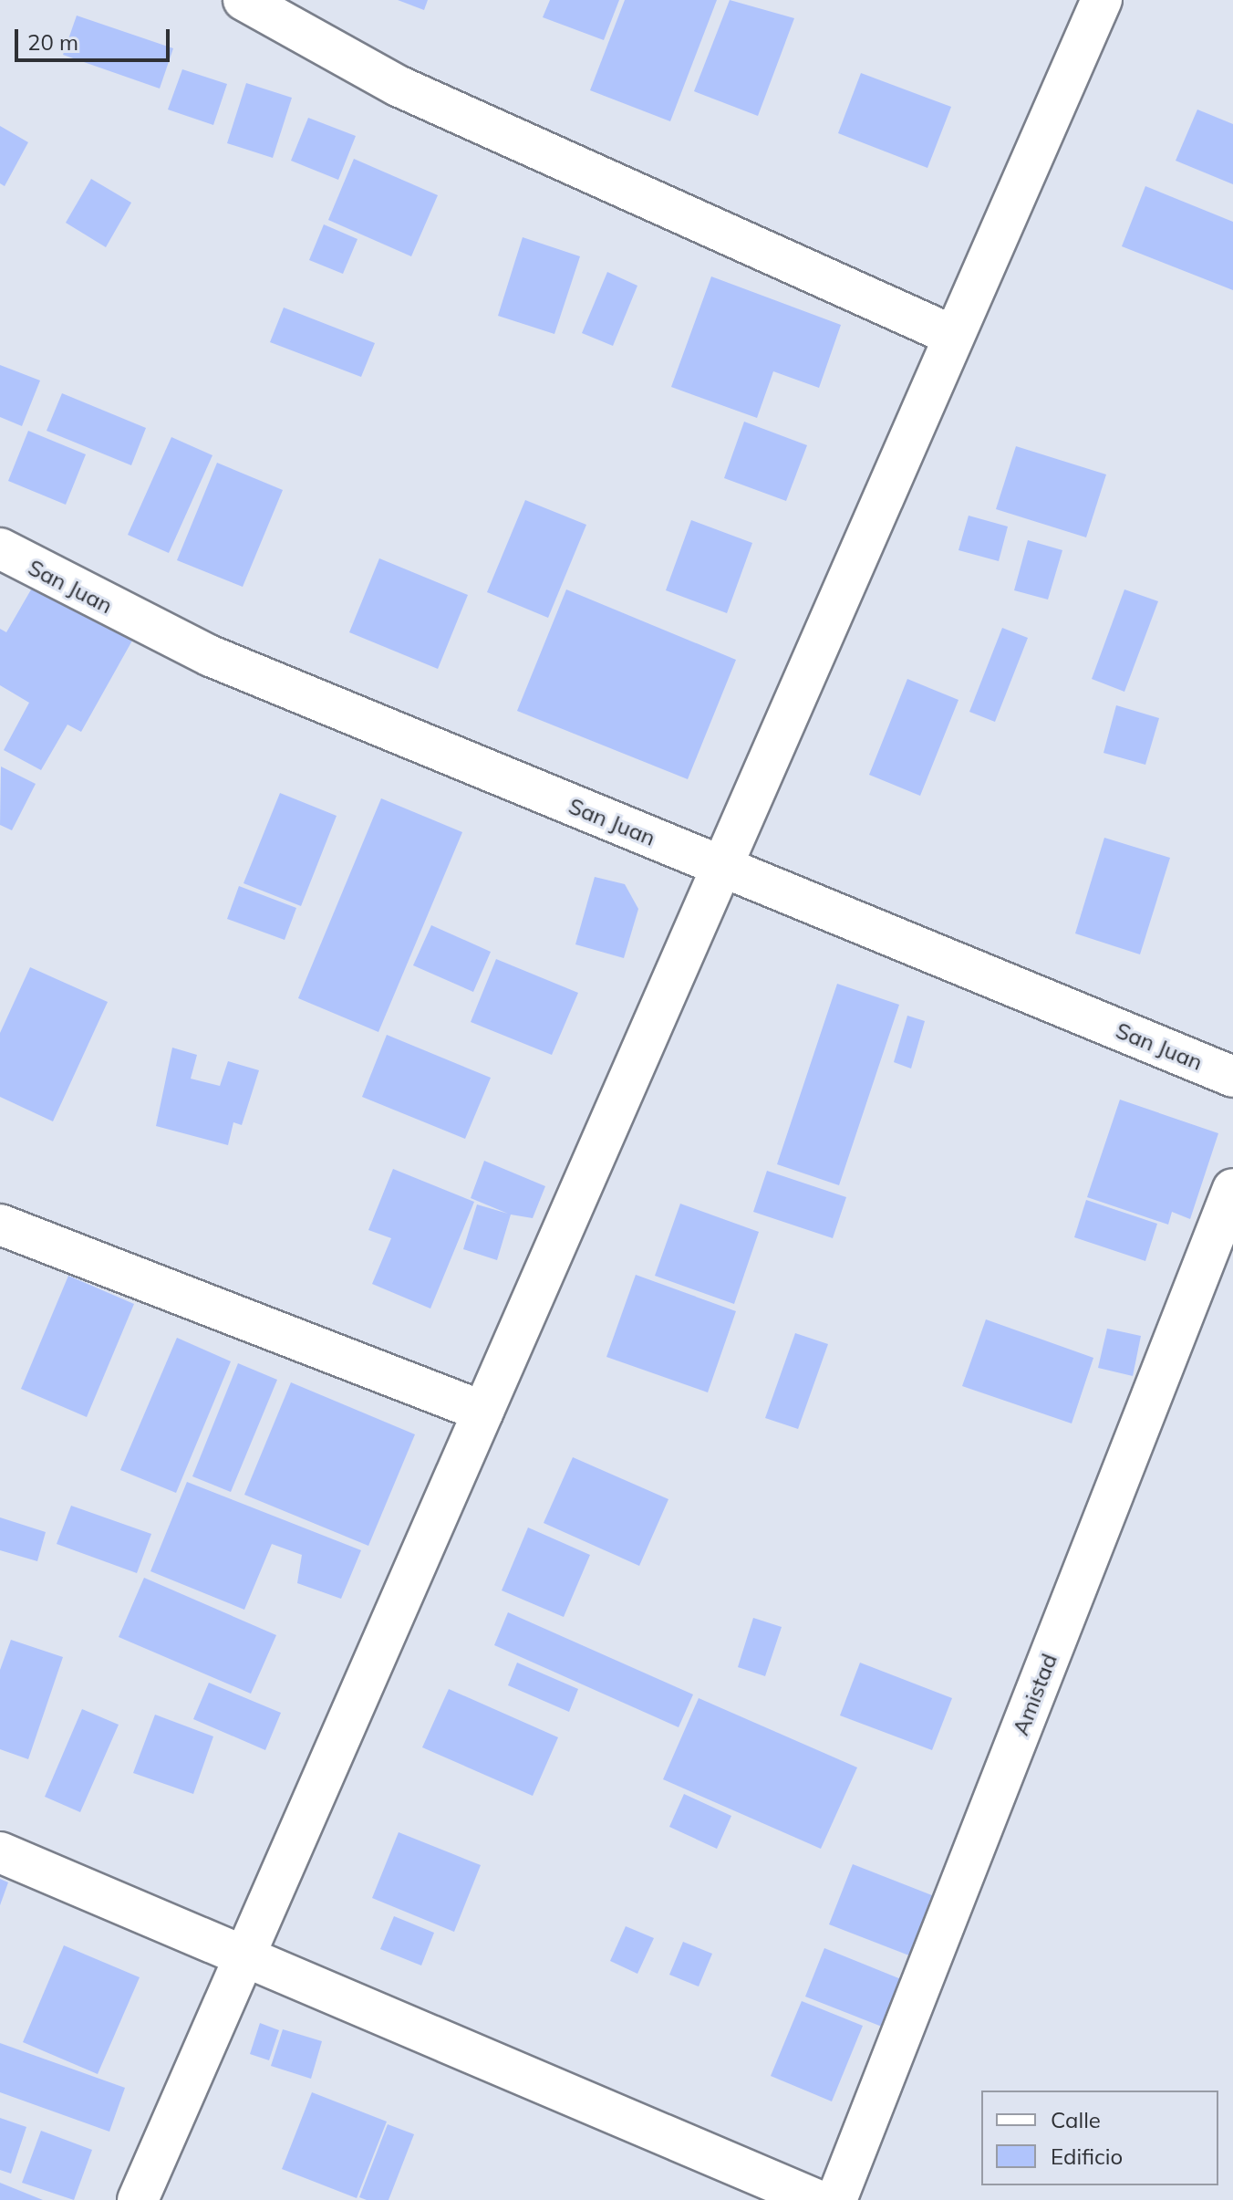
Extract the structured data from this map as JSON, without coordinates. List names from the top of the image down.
{
  "streets": {
    "street": ["San Juan", "Amistad"]
  },
  "legend": ["Calle", "Edificio"],
  "scale_bar": "20 m"
}
